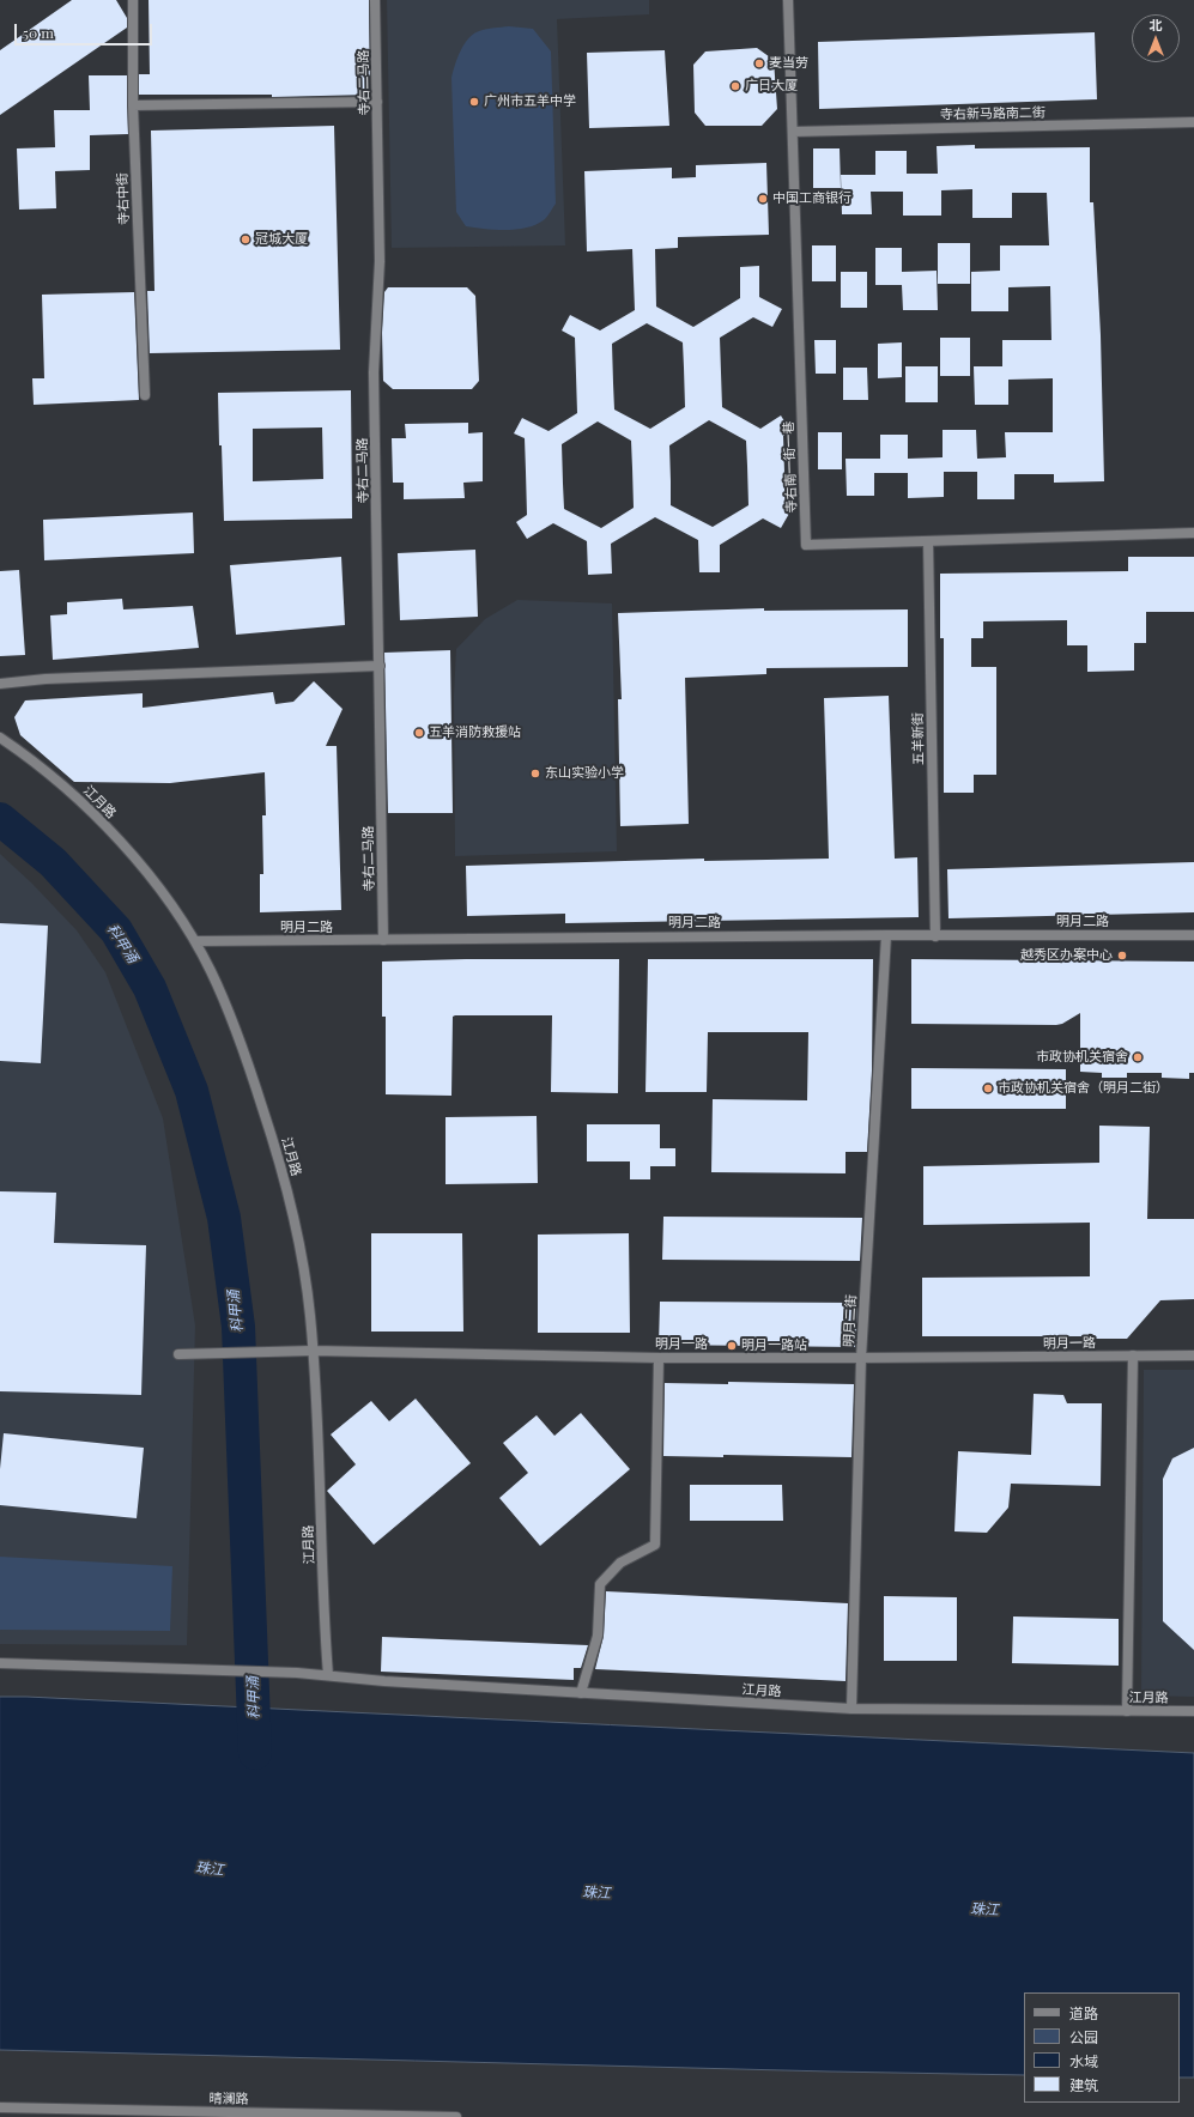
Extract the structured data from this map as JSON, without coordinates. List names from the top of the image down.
{
  "streets": {
    "street": [
      "寺右二马路",
      "寺右新马路南二街",
      "寺右中街",
      "寺右南一街一巷",
      "五羊新街",
      "江月路",
      "明月二路",
      "明月二街",
      "明月一路",
      "晴澜路"
    ]
  },
  "crossings": [
    ["寺右二马路", "明月二路"],
    ["寺右新马路南二街", "寺右南一街一巷"],
    ["寺右南一街一巷", "五羊新街"],
    ["五羊新街", "明月二路"],
    ["江月路", "明月二路"],
    ["江月路", "明月二街"],
    ["江月路", "明月一路"],
    ["明月二路", "明月二街"],
    ["明月二街", "明月一路"]
  ],
  "water": ["科甲涌", "珠江"],
  "places": [
    "麦当劳",
    "广日大厦",
    "广州市五羊中学",
    "中国工商银行",
    "冠城大厦",
    "五羊消防救援站",
    "东山实验小学",
    "越秀区办案中心",
    "市政协机关宿舍",
    "市政协机关宿舍（明月二街）",
    "明月一路站"
  ],
  "legend": [
    "道路",
    "公园",
    "水域",
    "建筑"
  ],
  "scale_bar": "50 m",
  "north": "top"
}
